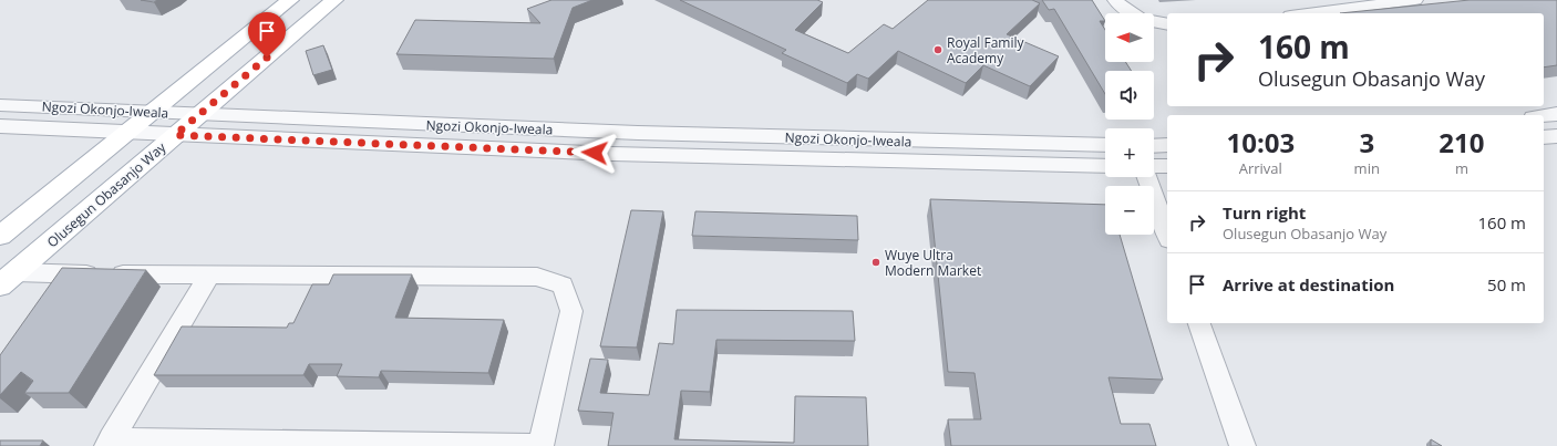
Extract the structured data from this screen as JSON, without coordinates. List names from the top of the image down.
{
  "streets": {
    "main road": ["Olusegun Obasanjo Way"],
    "street": ["Ngozi Okonjo-Iweala"]
  },
  "crossings": [
    ["Ngozi Okonjo-Iweala", "Olusegun Obasanjo Way"]
  ],
  "places": ["Royal Family Academy", "Wuye Ultra Modern Market"],
  "north": "left",
  "page": {
    "map_buttons": ["+", "−"],
    "turn": ["160 m", "Olusegun Obasanjo Way"],
    "eta": [
      "10:03",
      "Arrival",
      "3",
      "min",
      "210",
      "m"
    ],
    "list": [
      {
        "name": "Turn right",
        "note": "Olusegun Obasanjo Way",
        "value": "160 m"
      },
      {
        "name": "Arrive at destination",
        "value": "50 m"
      }
    ]
  }
}
